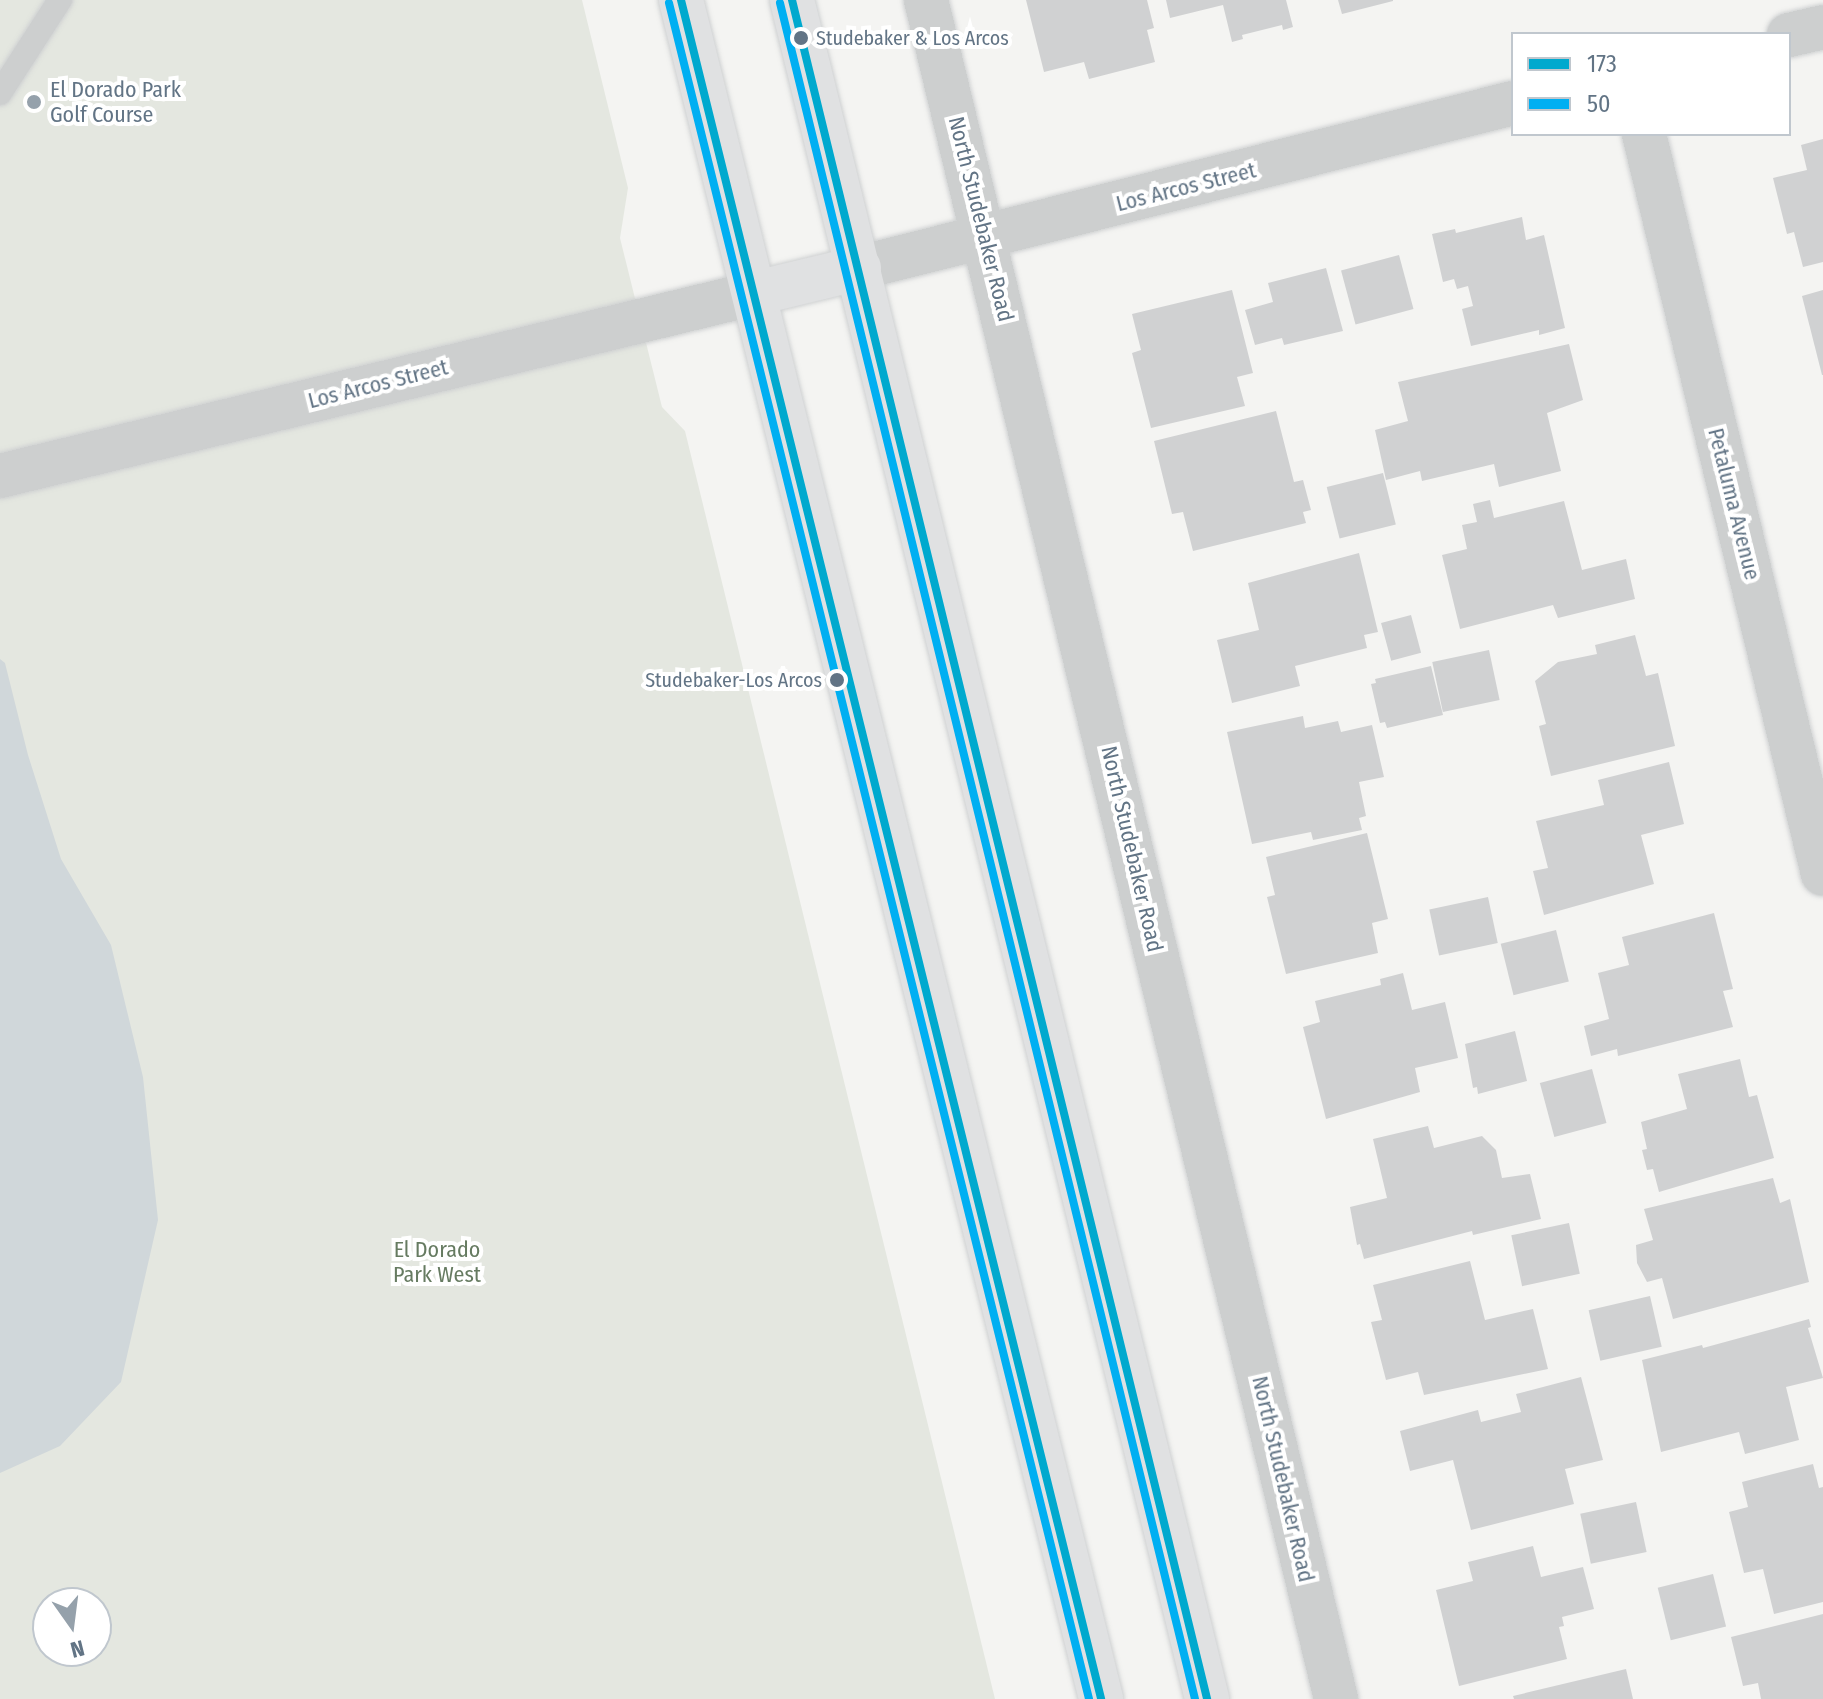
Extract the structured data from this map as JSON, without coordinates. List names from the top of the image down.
{
  "streets": {
    "street": ["Los Arcos Street", "North Studebaker Road", "Petaluma Avenue"]
  },
  "crossings": [
    ["Los Arcos Street", "North Studebaker Road"]
  ],
  "parks": ["El Dorado Park West"],
  "places": ["Studebaker & Los Arcos", "El Dorado Park Golf Course", "Studebaker-Los Arcos"],
  "lines": ["transit line 173", "transit line 50"],
  "legend": ["173", "50"],
  "north": "bottom"
}
